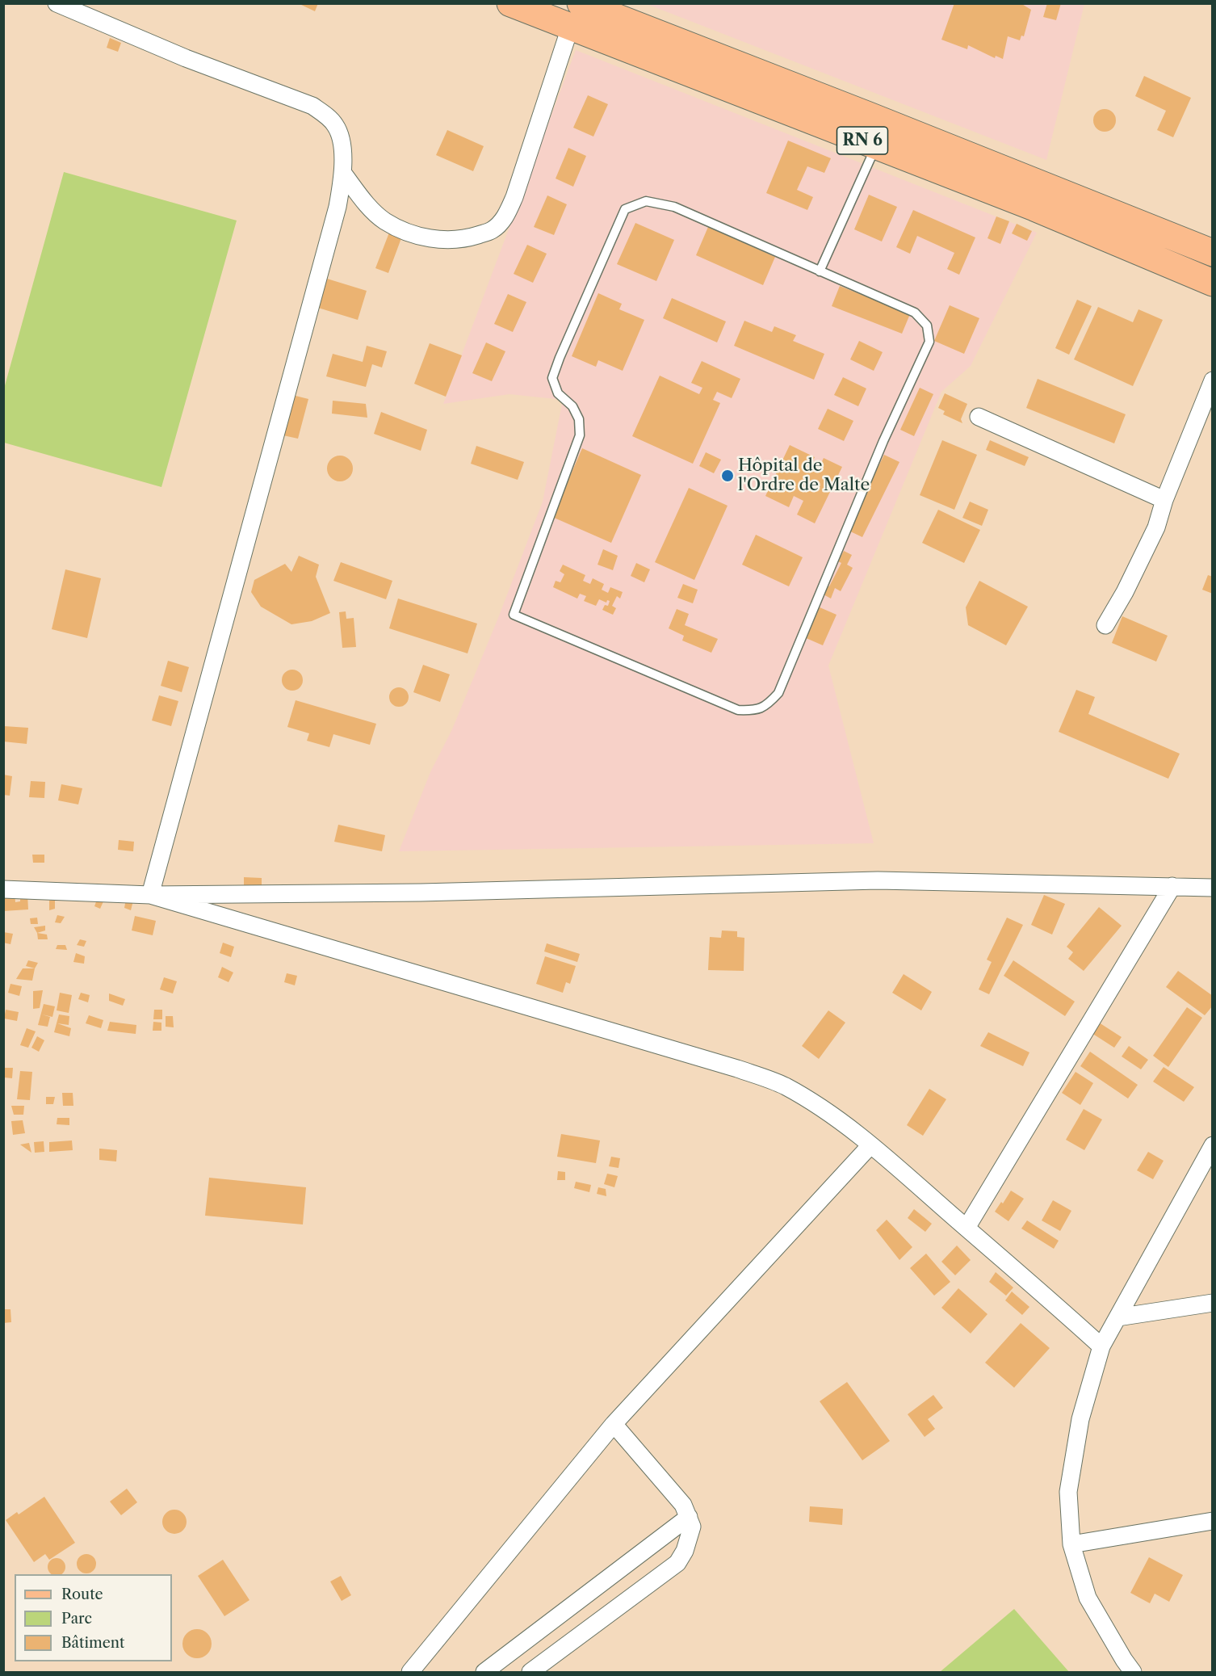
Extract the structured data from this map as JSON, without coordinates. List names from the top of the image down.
{
  "streets": {
    "main road": ["RN 6"]
  },
  "places": ["Hôpital de l'Ordre de Malte"],
  "legend": ["Route", "Parc", "Bâtiment"]
}
